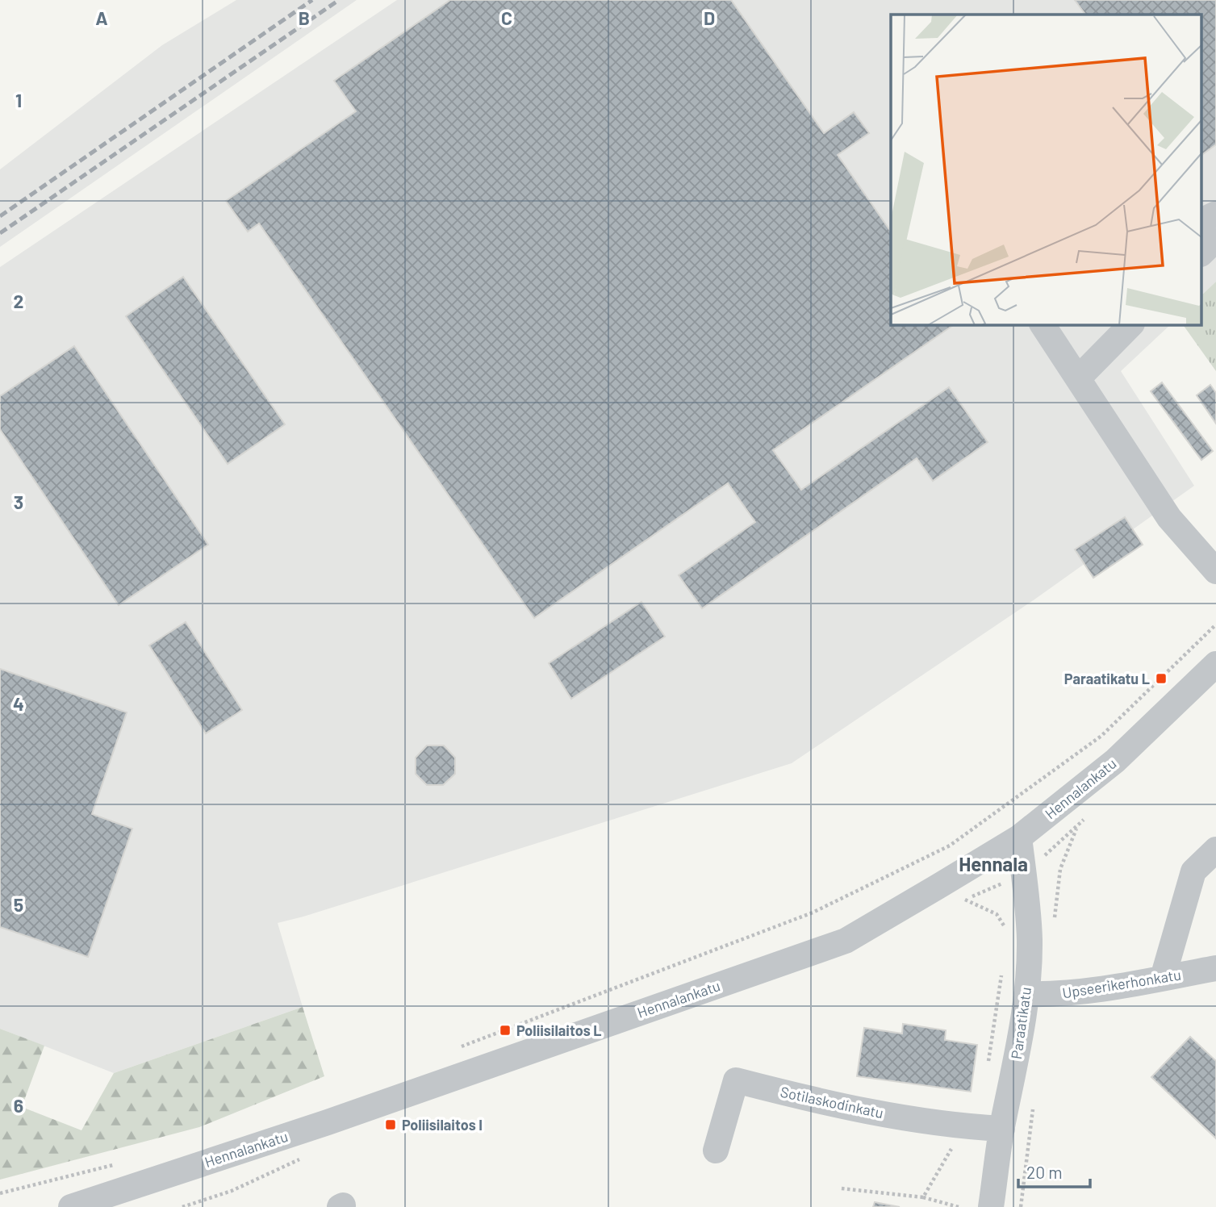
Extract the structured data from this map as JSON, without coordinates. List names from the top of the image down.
{
  "streets": {
    "street": [
      "Hennalankatu",
      "Upseerikerhonkatu",
      "Paraatikatu",
      "Sotilaskodinkatu"
    ]
  },
  "crossings": [
    ["Hennalankatu", "Paraatikatu"],
    ["Upseerikerhonkatu", "Paraatikatu"],
    ["Paraatikatu", "Sotilaskodinkatu"]
  ],
  "districts": ["Hennala"],
  "places": {
    "transit": ["Paraatikatu L", "Poliisilaitos L", "Poliisilaitos I"]
  },
  "scale_bar": "20 m",
  "grid": {
    "columns": [
      "A",
      "B",
      "C",
      "D"
    ],
    "rows": [
      "1",
      "2",
      "3",
      "4",
      "5",
      "6"
    ]
  }
}
